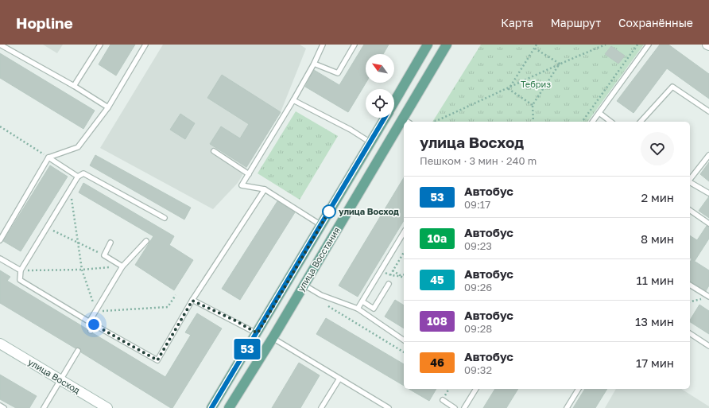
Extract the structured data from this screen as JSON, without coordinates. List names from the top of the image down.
{
  "streets": {
    "main road": ["улица Восстания"],
    "street": ["улица Восход"]
  },
  "parks": ["Тебриз"],
  "places": ["улица Восход"],
  "lines": ["bus line 53"],
  "north": "top left",
  "page": {
    "header": "Hopline",
    "nav": ["Карта", "Маршрут", "Сохранённые"],
    "on_map": "53",
    "heading": ["улица Восход", "Пешком · 3 мин · 240 m"],
    "list": [
      {
        "mark": "53",
        "name": "Автобус",
        "note": "09:17",
        "value": "2 мин"
      },
      {
        "mark": "10а",
        "name": "Автобус",
        "note": "09:23",
        "value": "8 мин"
      },
      {
        "mark": "45",
        "name": "Автобус",
        "note": "09:26",
        "value": "11 мин"
      },
      {
        "mark": "108",
        "name": "Автобус",
        "note": "09:28",
        "value": "13 мин"
      },
      {
        "mark": "46",
        "name": "Автобус",
        "note": "09:32",
        "value": "17 мин"
      }
    ]
  }
}
